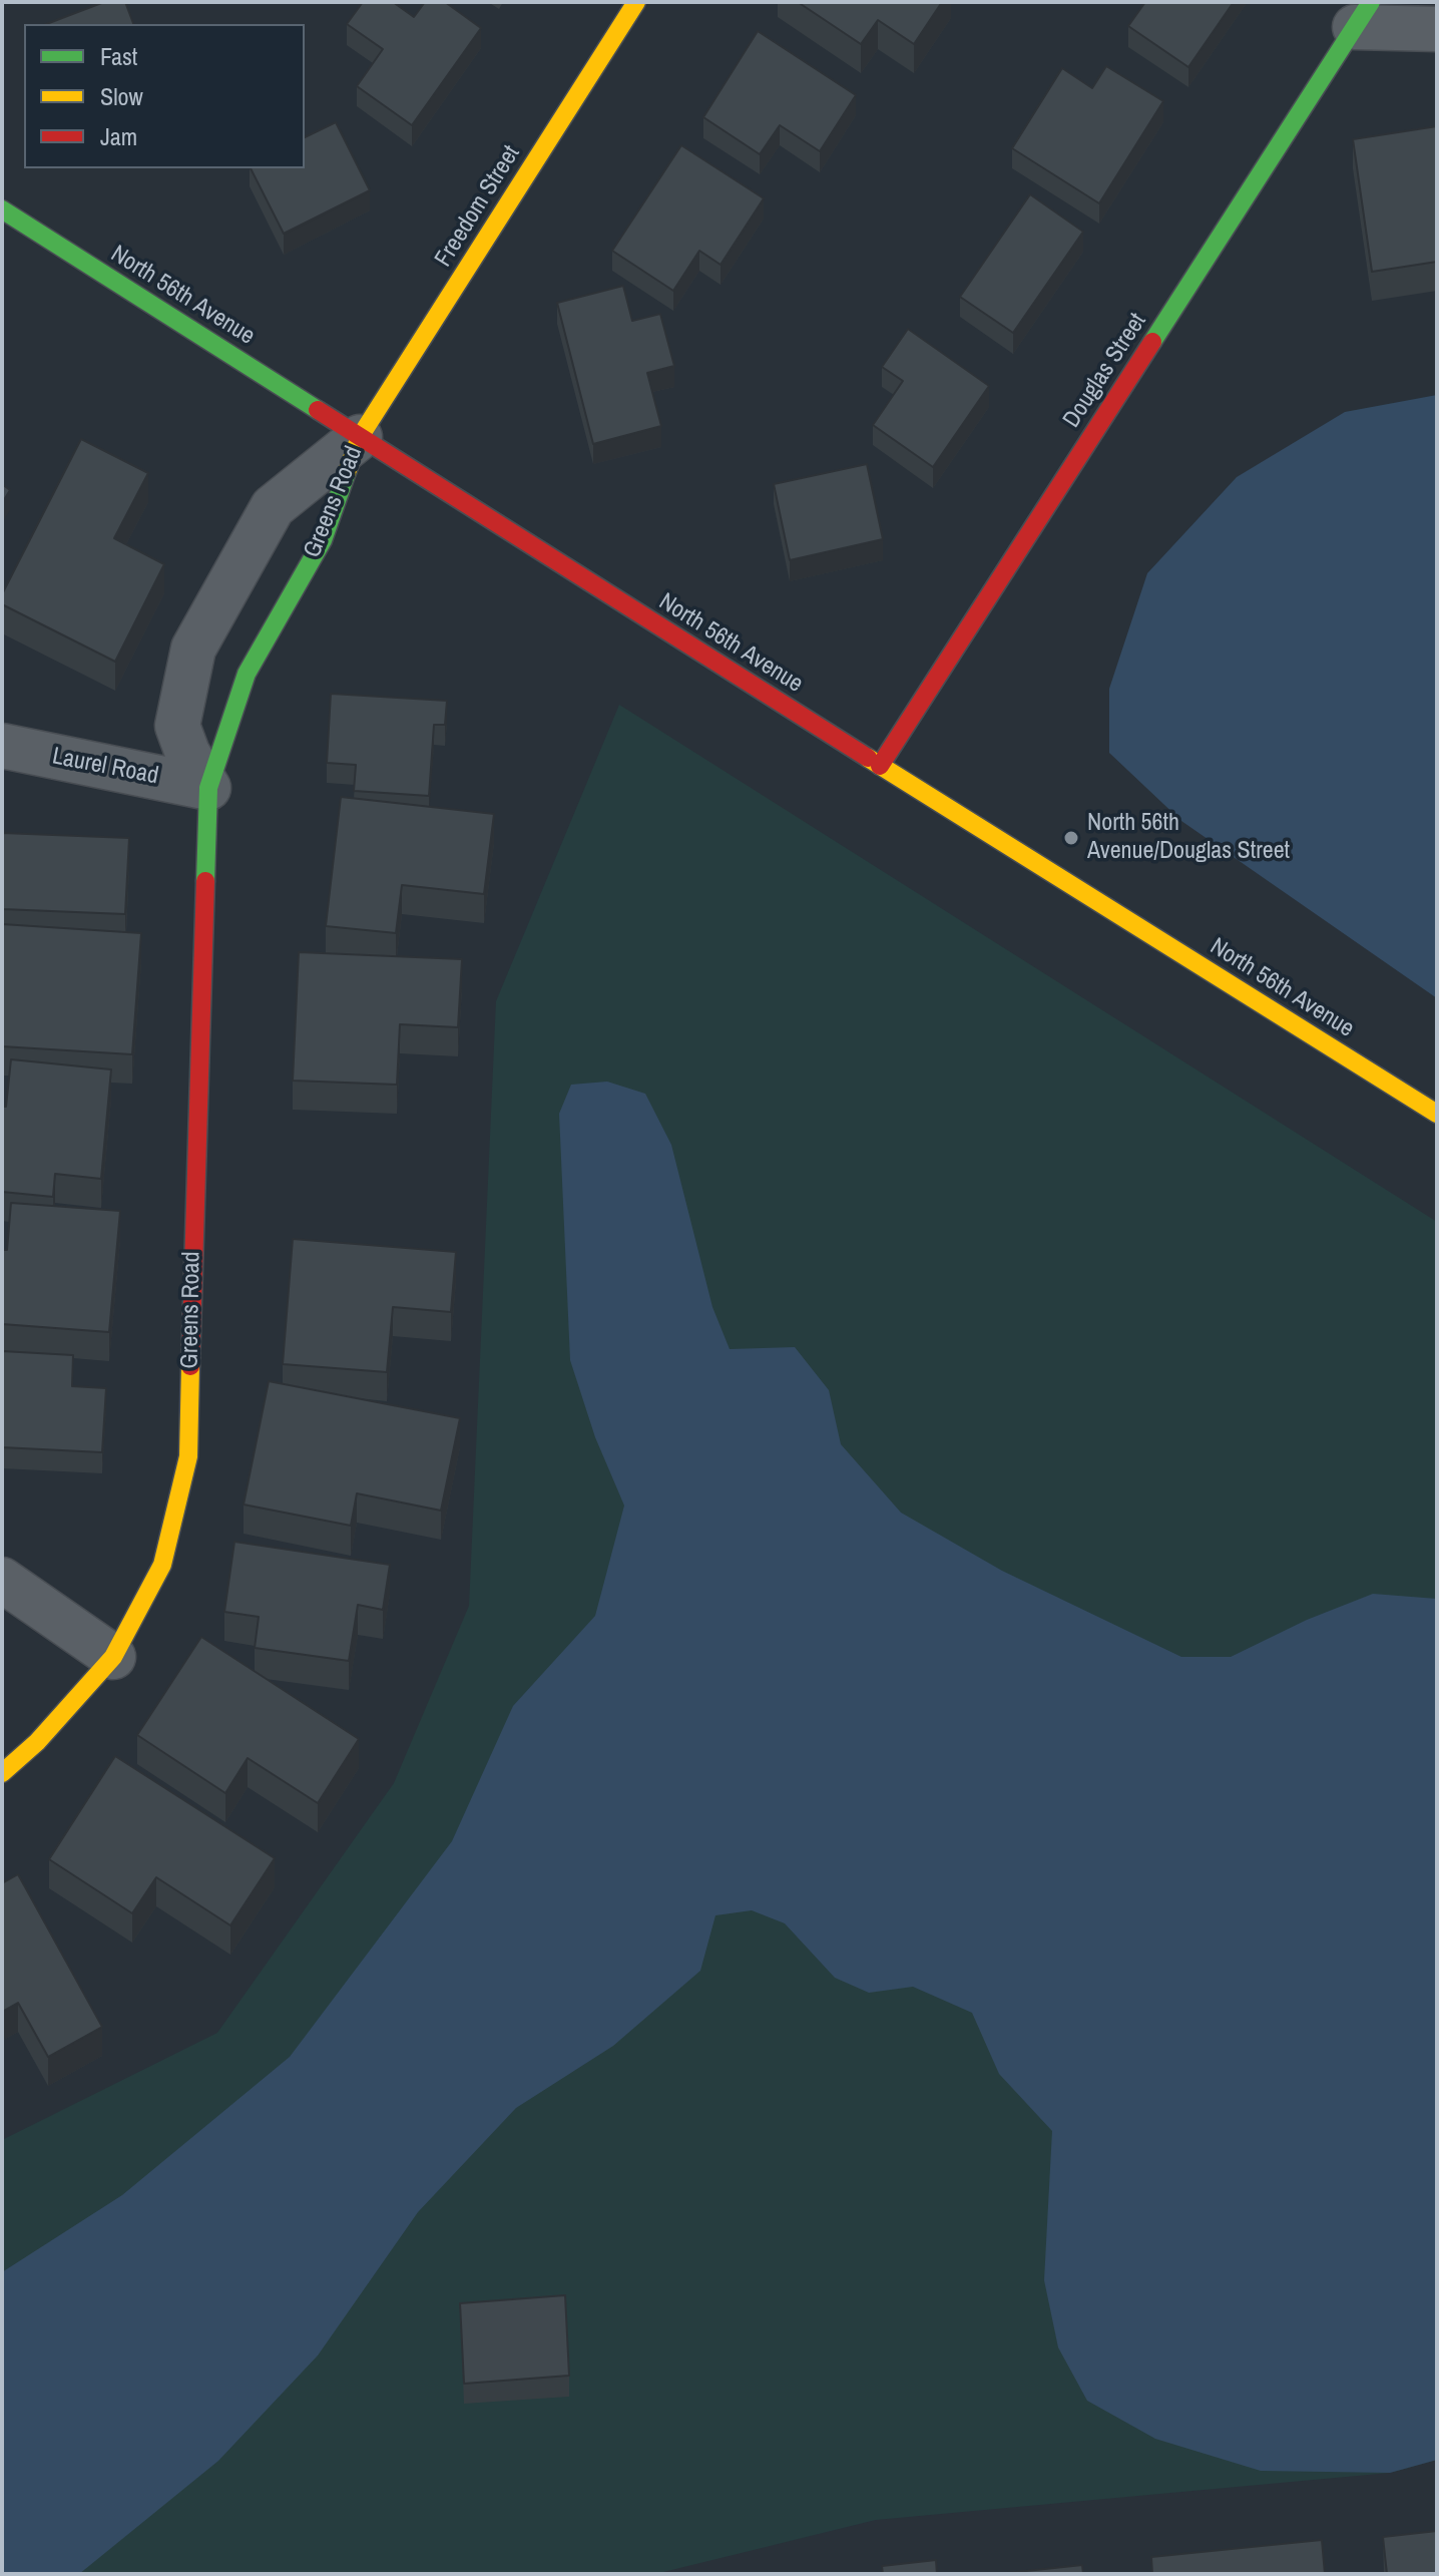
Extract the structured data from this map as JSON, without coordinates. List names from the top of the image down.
{
  "streets": {
    "street": [
      "Freedom Street",
      "North 56th Avenue",
      "Douglas Street",
      "Greens Road",
      "Laurel Road"
    ]
  },
  "crossings": [
    ["Freedom Street", "North 56th Avenue"],
    ["Freedom Street", "Greens Road"],
    ["North 56th Avenue", "Douglas Street"],
    ["North 56th Avenue", "Greens Road"],
    ["Greens Road", "Laurel Road"]
  ],
  "places": ["North 56th Avenue/Douglas Street"],
  "legend": ["Fast", "Slow", "Jam"]
}
